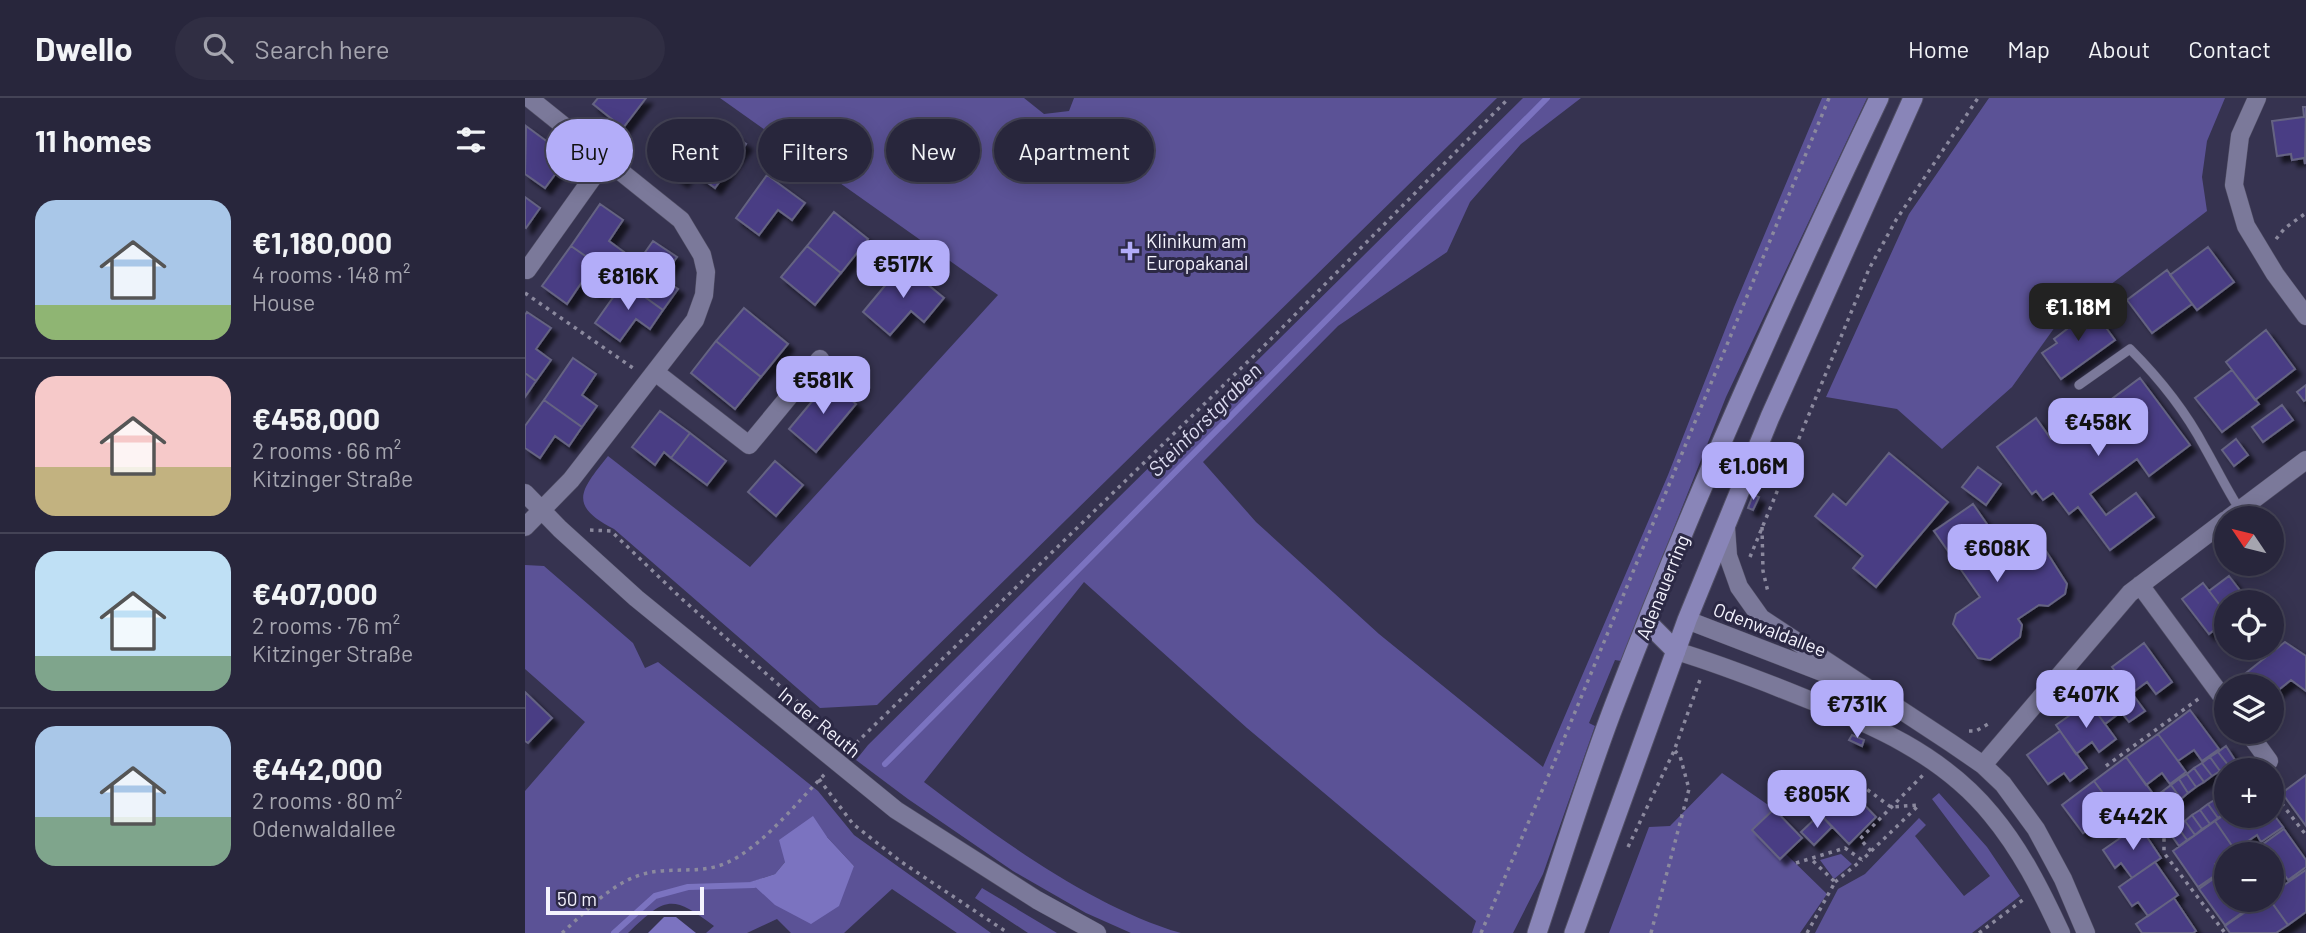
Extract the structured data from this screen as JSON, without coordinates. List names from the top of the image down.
{
  "streets": {
    "main road": ["Adenauerring"],
    "street": ["Odenwaldallee", "In der Reuth"]
  },
  "crossings": [
    ["Adenauerring", "Odenwaldallee"]
  ],
  "water": ["Steinforstgraben"],
  "places": {
    "health": ["Klinikum am Europakanal"]
  },
  "scale_bar": "50 m",
  "north": "top left",
  "page": {
    "header": "Dwello",
    "search": "Search here",
    "nav": [
      "Home",
      "Map",
      "About",
      "Contact"
    ],
    "heading": "11 homes",
    "chip": [
      "Buy",
      "Rent",
      "Filters",
      "New",
      "Apartment"
    ],
    "list": [
      {
        "name": "€1,180,000",
        "note": "4 rooms · 148 m² · House"
      },
      {
        "name": "€458,000",
        "note": "2 rooms · 66 m² · Kitzinger Straße"
      },
      {
        "name": "€407,000",
        "note": "2 rooms · 76 m² · Kitzinger Straße"
      },
      {
        "name": "€442,000",
        "note": "2 rooms · 80 m² · Odenwaldallee"
      }
    ],
    "price": [
      "€517K",
      "€816K",
      "€1.18M",
      "€581K",
      "€458K",
      "€1.06M",
      "€608K",
      "€407K",
      "€731K",
      "€805K",
      "€442K"
    ],
    "map_buttons": ["+", "−"],
    "scale": "50 m"
  }
}
